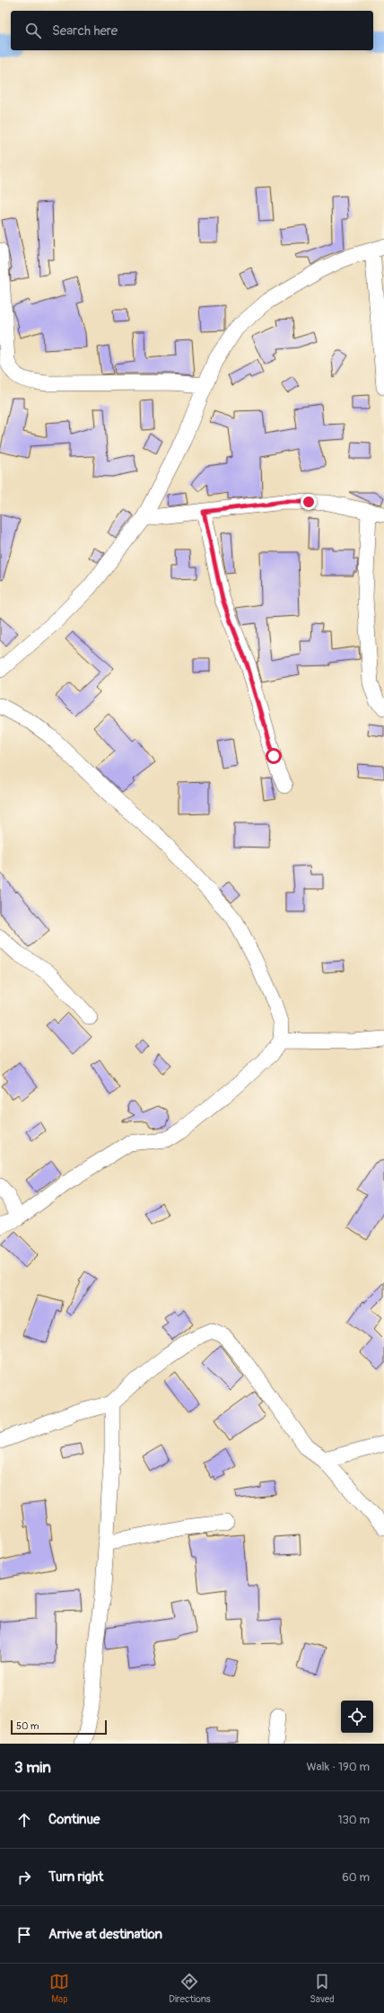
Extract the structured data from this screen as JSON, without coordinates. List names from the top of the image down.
{
  "scale_bar": "50 m",
  "page": {
    "search": "Search here",
    "scale": "50 m",
    "heading": ["3 min", "Walk · 190 m"],
    "list": [
      ["Continue", "130 m"],
      ["Turn right", "60 m"],
      "Arrive at destination"
    ],
    "nav": ["Map", "Directions", "Saved"]
  }
}
